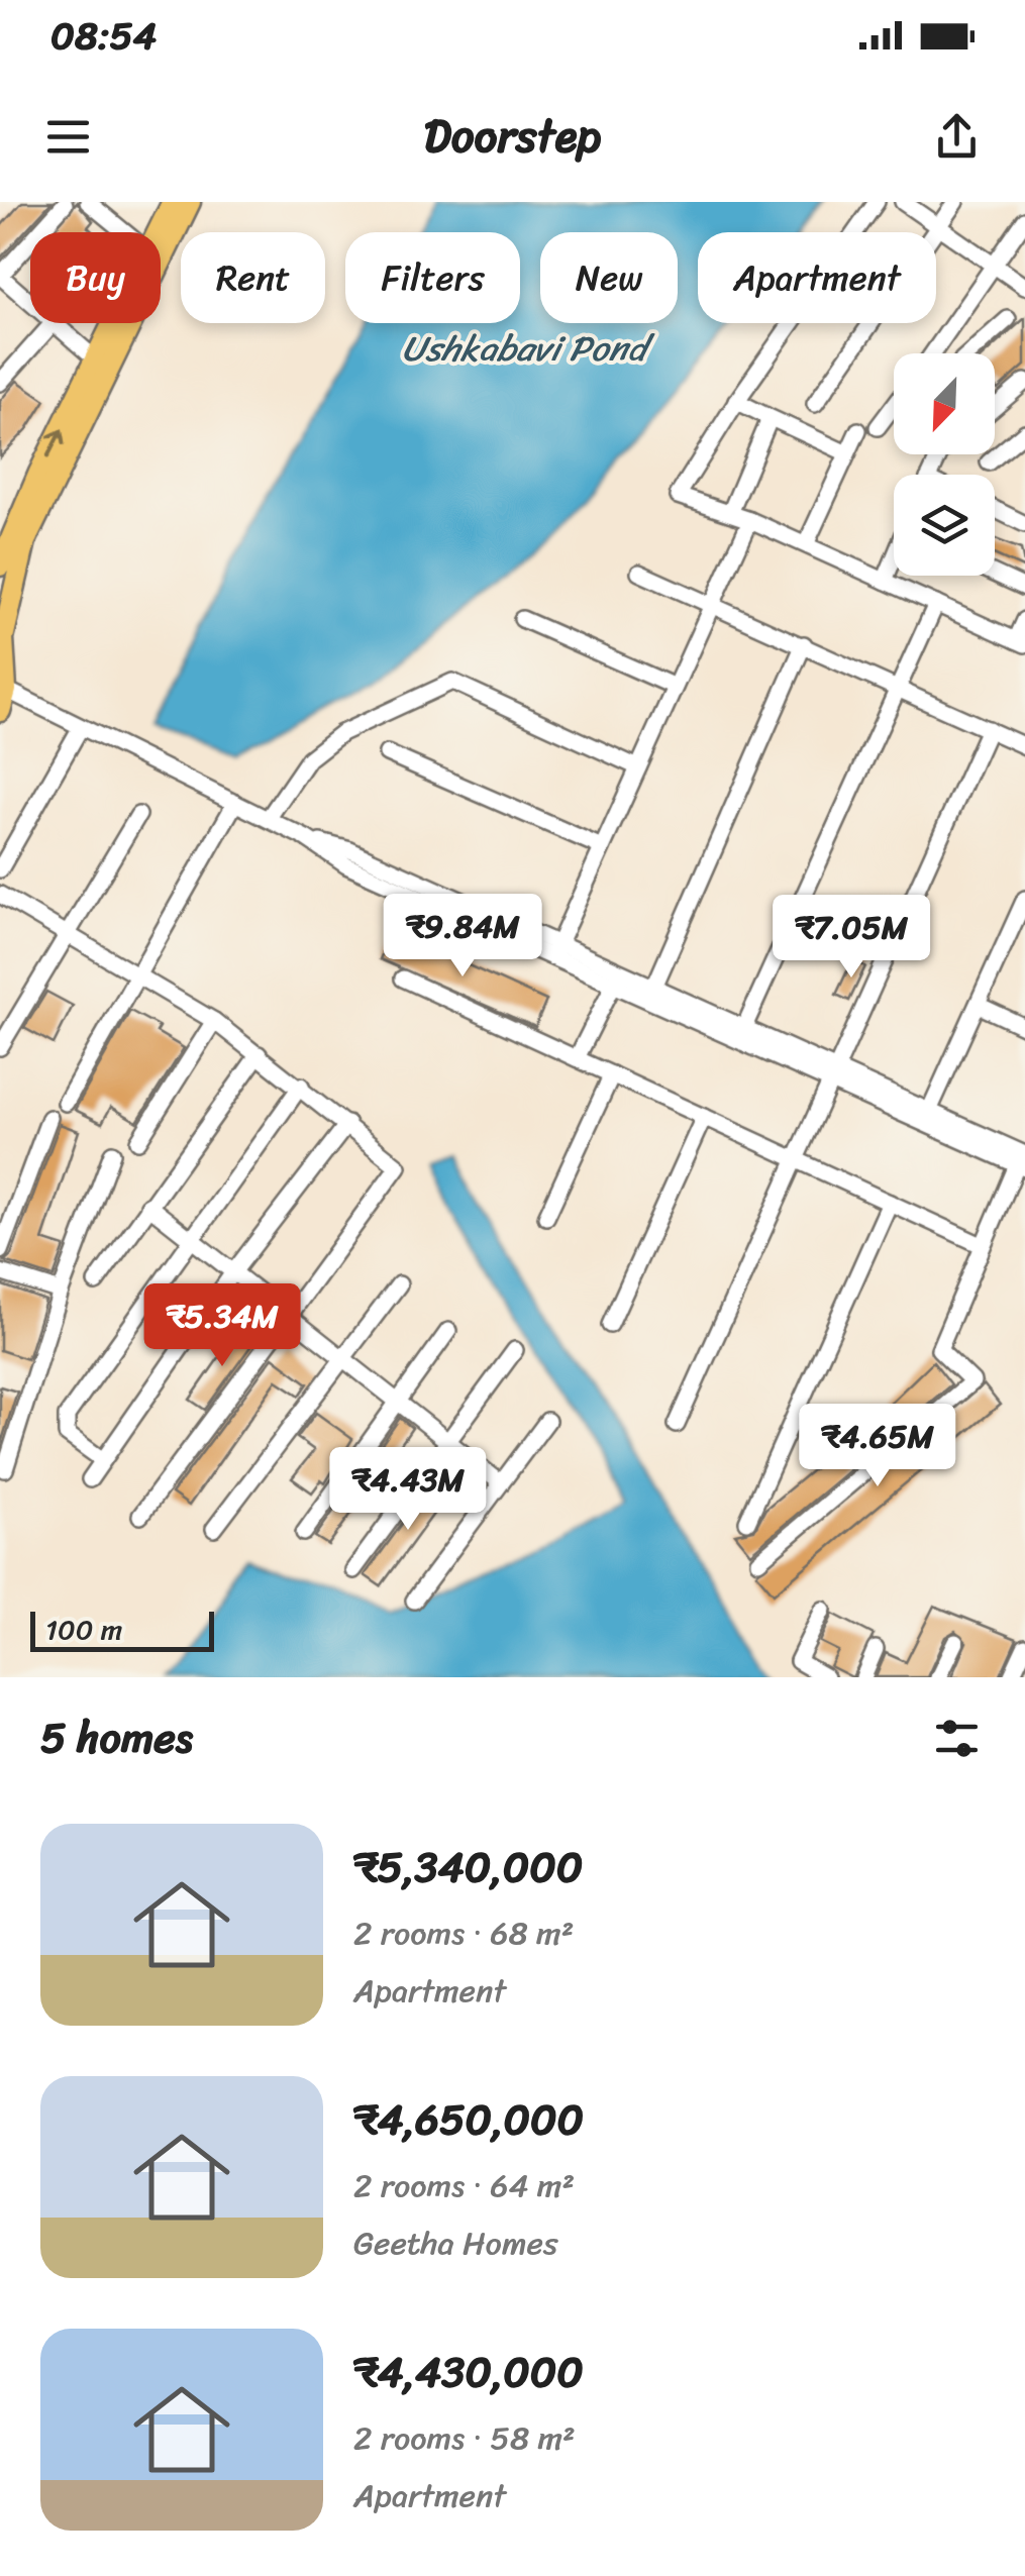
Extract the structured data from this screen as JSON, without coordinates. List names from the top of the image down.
{
  "water": ["Ushkabavi Pond"],
  "scale_bar": "100 m",
  "north": "bottom left",
  "page": {
    "status": "08:54",
    "header": "Doorstep",
    "chip": [
      "Buy",
      "Rent",
      "Filters",
      "New",
      "Apartment"
    ],
    "price": [
      "₹9.84M",
      "₹7.05M",
      "₹5.34M",
      "₹4.65M",
      "₹4.43M"
    ],
    "scale": "100 m",
    "heading": "5 homes",
    "list": [
      {
        "name": "₹5,340,000",
        "note": "2 rooms · 68 m² · Apartment"
      },
      {
        "name": "₹4,650,000",
        "note": "2 rooms · 64 m² · Geetha Homes"
      },
      {
        "name": "₹4,430,000",
        "note": "2 rooms · 58 m² · Apartment"
      }
    ]
  }
}
